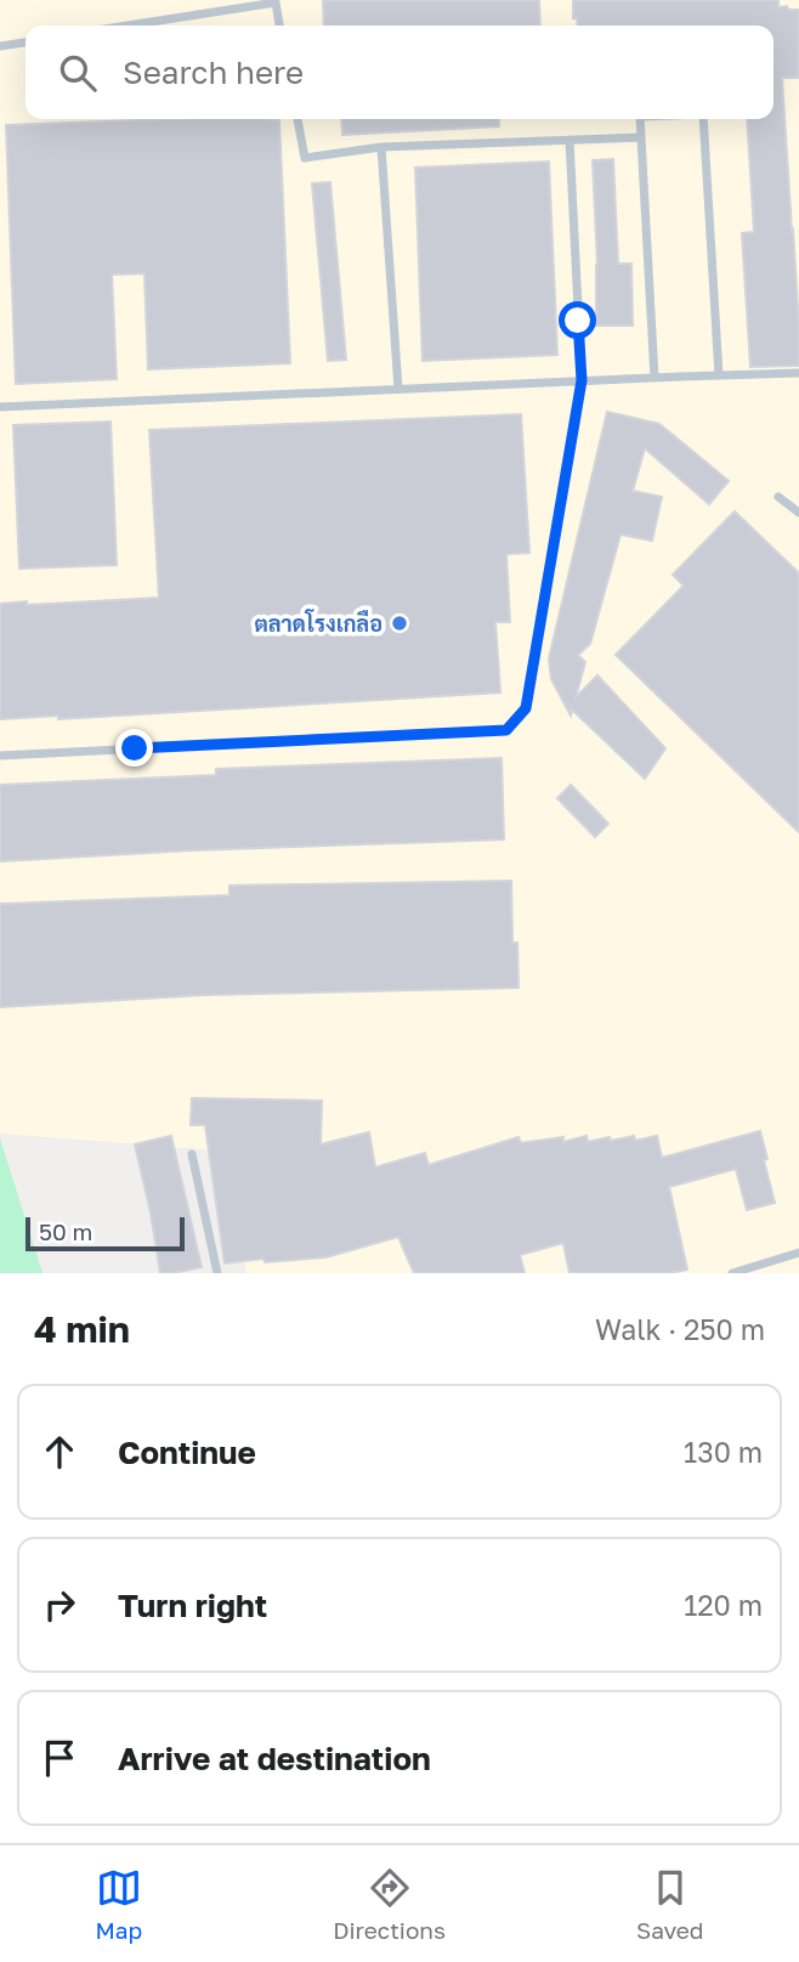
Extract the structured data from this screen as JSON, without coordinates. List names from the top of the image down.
{
  "places": ["ตลาดโรงเกลือ"],
  "scale_bar": "50 m",
  "page": {
    "search": "Search here",
    "scale": "50 m",
    "heading": ["4 min", "Walk · 250 m"],
    "list": [
      ["Continue", "130 m"],
      ["Turn right", "120 m"],
      "Arrive at destination"
    ],
    "nav": ["Map", "Directions", "Saved"]
  }
}
